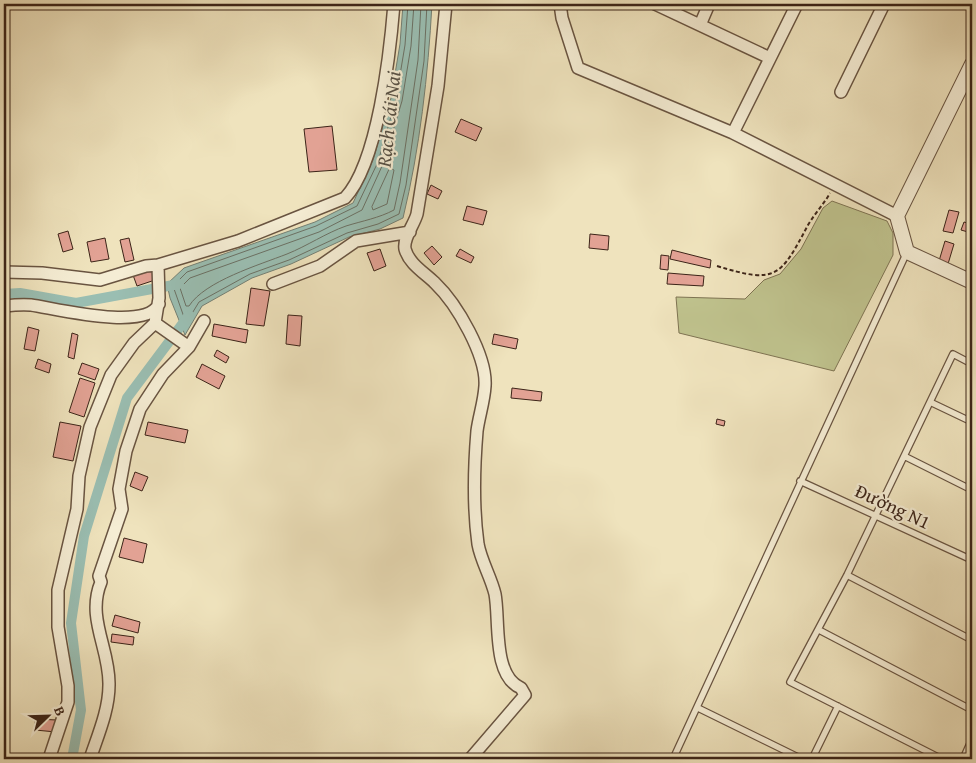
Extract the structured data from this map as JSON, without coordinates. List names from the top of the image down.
{
  "streets": {
    "lane": ["Đường N1"]
  },
  "water": ["Rạch Cái Nai"],
  "north": "top right"
}
